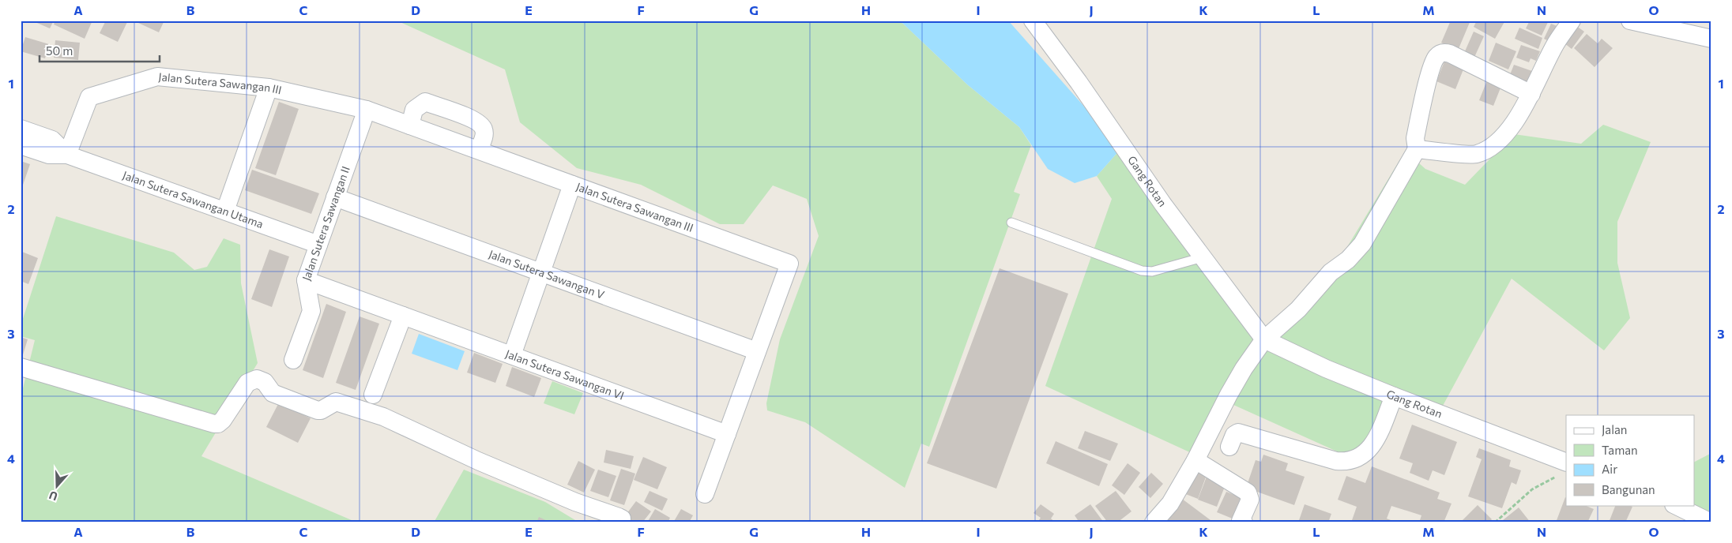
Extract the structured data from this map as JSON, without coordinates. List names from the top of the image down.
{
  "streets": {
    "street": [
      "Jalan Sutera Sawangan III",
      "Gang Rotan",
      "Jalan Sutera Sawangan Utama",
      "Jalan Sutera Sawangan II",
      "Jalan Sutera Sawangan V",
      "Jalan Sutera Sawangan VI"
    ]
  },
  "crossings": [
    ["Jalan Sutera Sawangan III", "Jalan Sutera Sawangan Utama"],
    ["Jalan Sutera Sawangan III", "Jalan Sutera Sawangan II"],
    ["Jalan Sutera Sawangan III", "Jalan Sutera Sawangan V"],
    ["Jalan Sutera Sawangan Utama", "Jalan Sutera Sawangan II"],
    ["Jalan Sutera Sawangan II", "Jalan Sutera Sawangan V"],
    ["Jalan Sutera Sawangan II", "Jalan Sutera Sawangan VI"]
  ],
  "legend": [
    "Jalan",
    "Taman",
    "Air",
    "Bangunan"
  ],
  "scale_bar": "50 m",
  "north": "bottom",
  "grid": {
    "columns": [
      "A",
      "B",
      "C",
      "D",
      "E",
      "F",
      "G",
      "H",
      "I",
      "J",
      "K",
      "L",
      "M",
      "N",
      "O"
    ],
    "rows": [
      "1",
      "2",
      "3",
      "4"
    ]
  }
}
